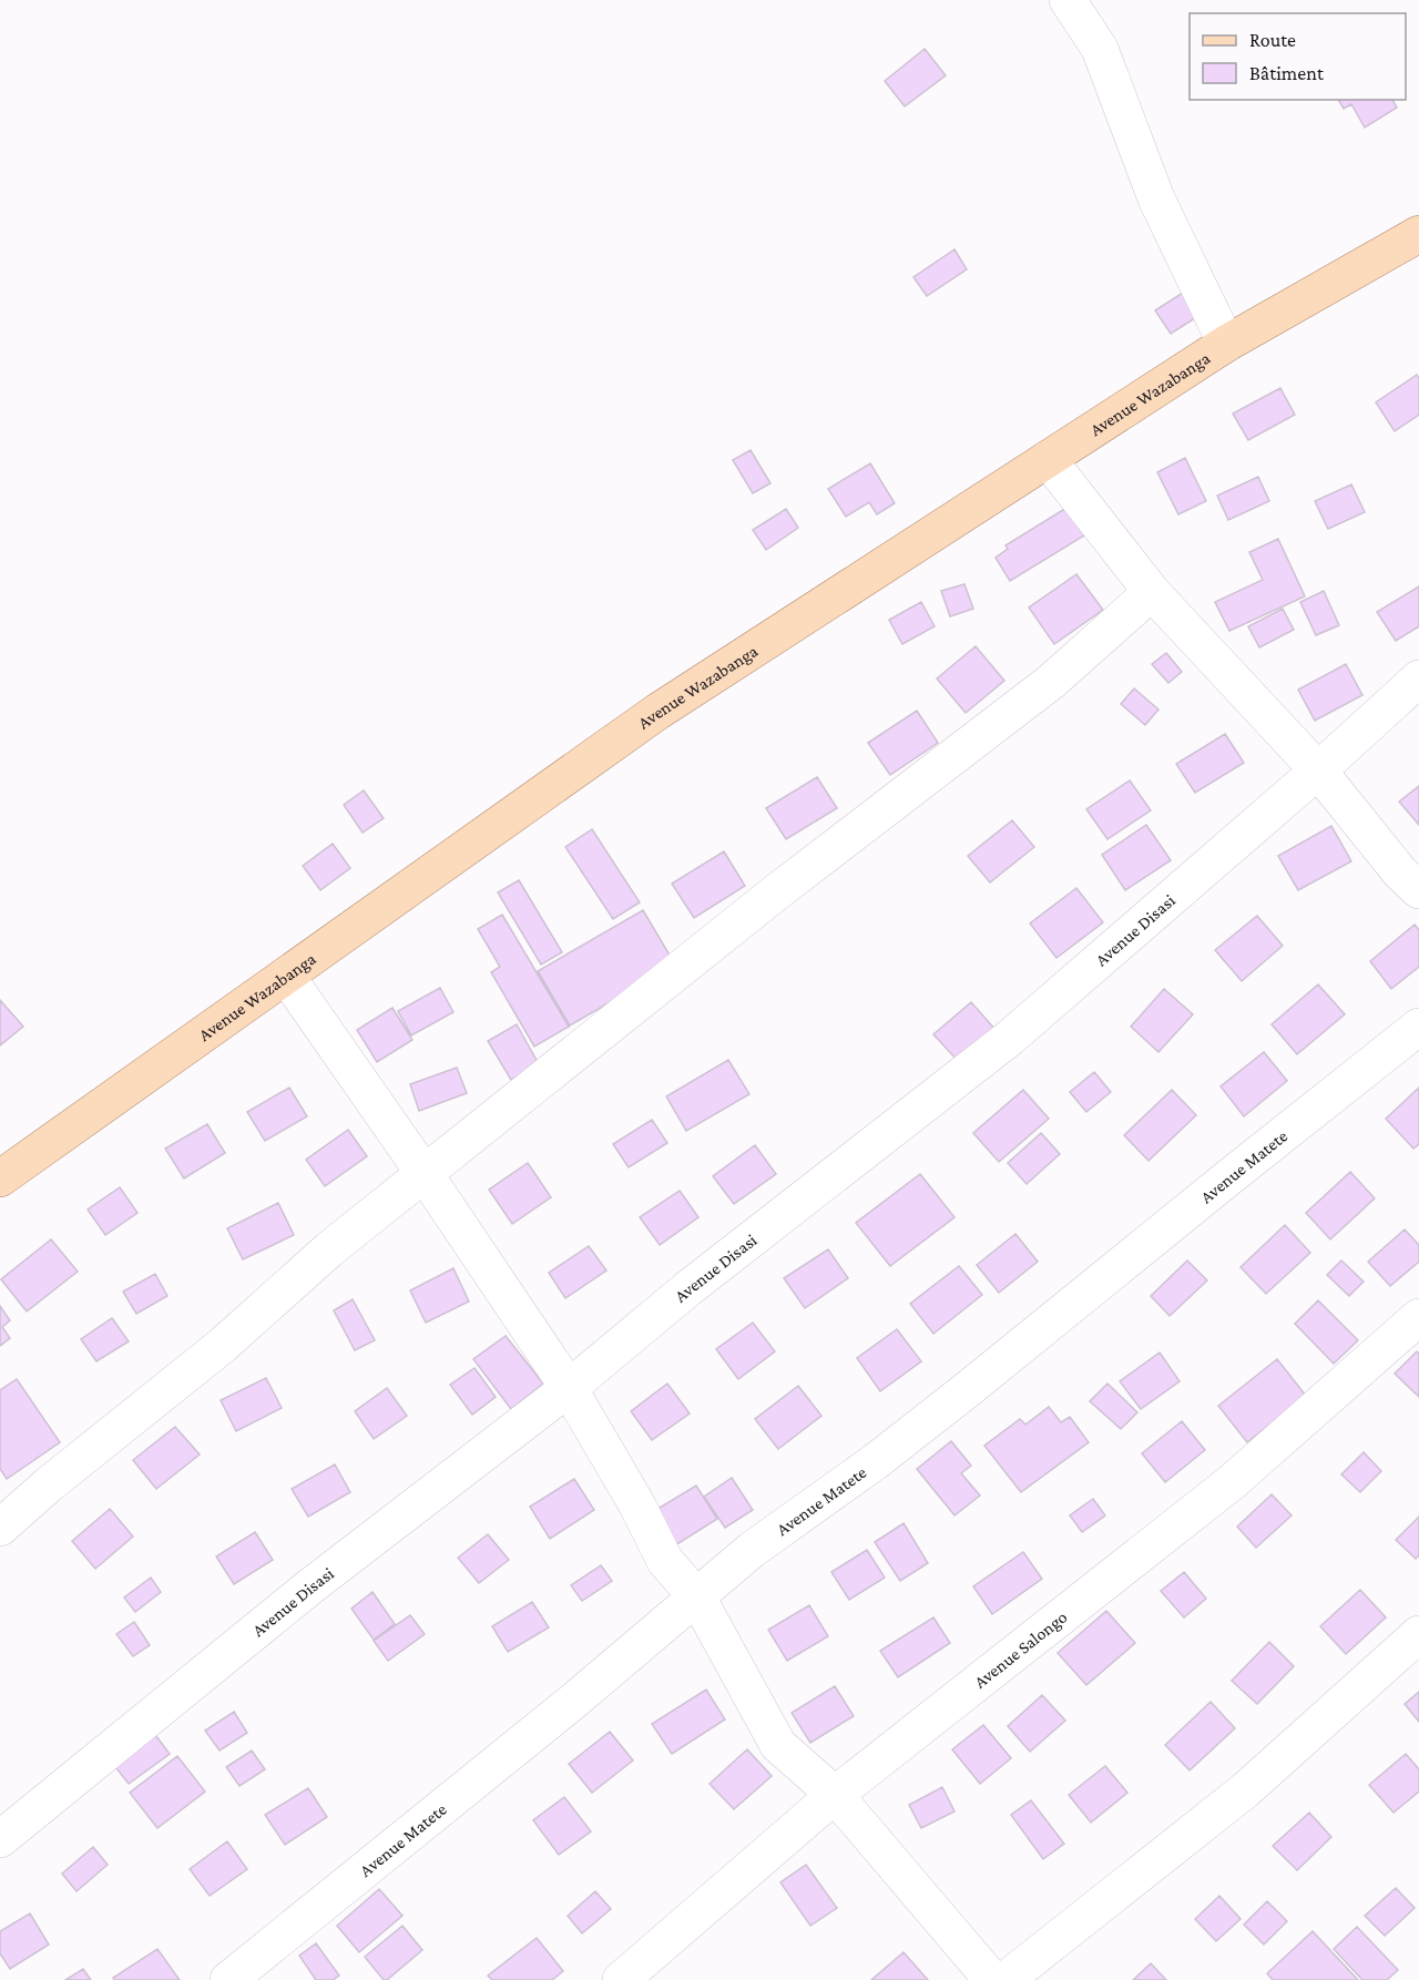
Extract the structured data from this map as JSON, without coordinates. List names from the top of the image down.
{
  "streets": {
    "main road": ["Avenue Wazabanga"],
    "street": ["Avenue Disasi", "Avenue Matete", "Avenue Salongo"]
  },
  "legend": ["Route", "Bâtiment"]
}
